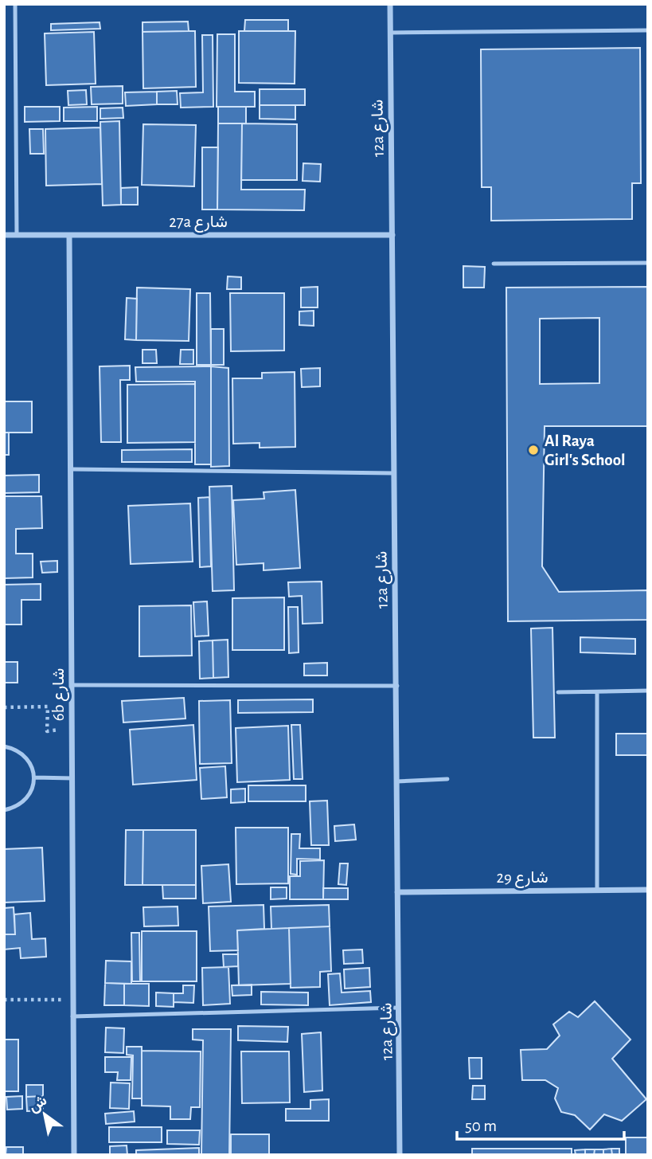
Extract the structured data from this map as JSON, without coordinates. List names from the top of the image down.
{
  "streets": {
    "street": [
      "12a شارع",
      "27a شارع",
      "6b شارع",
      "شارع 29"
    ]
  },
  "crossings": [
    ["12a شارع", "27a شارع"],
    ["12a شارع", "شارع 29"],
    ["27a شارع", "6b شارع"]
  ],
  "places": ["Al Raya Girl's School"],
  "scale_bar": "50 m",
  "north": "top left"
}
